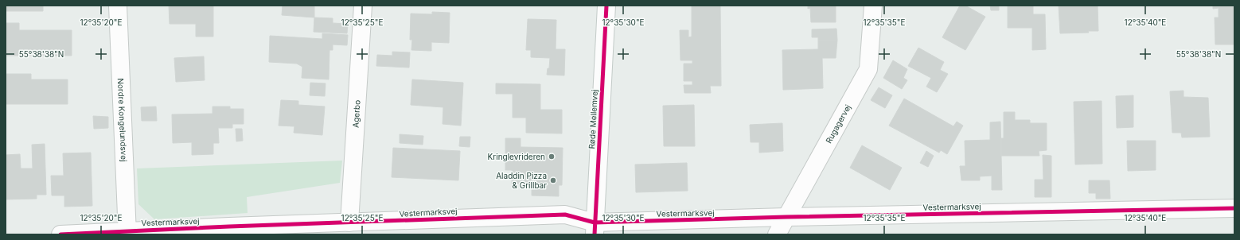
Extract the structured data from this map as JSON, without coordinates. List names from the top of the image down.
{
  "streets": {
    "street": [
      "Agerbo",
      "Røde Mellemvej",
      "Nordre Kongelundsvej",
      "Rugagervej",
      "Vestermarksvej"
    ]
  },
  "crossings": [
    ["Agerbo", "Vestermarksvej"],
    ["Røde Mellemvej", "Vestermarksvej"],
    ["Nordre Kongelundsvej", "Vestermarksvej"],
    ["Rugagervej", "Vestermarksvej"]
  ],
  "places": ["Kringlevrideren", "Aladdin Pizza & Grillbar"],
  "coordinates": [
    "12°35'20\"E",
    "12°35'25\"E",
    "12°35'30\"E",
    "12°35'35\"E",
    "12°35'40\"E",
    "55°38'38\"N"
  ]
}
